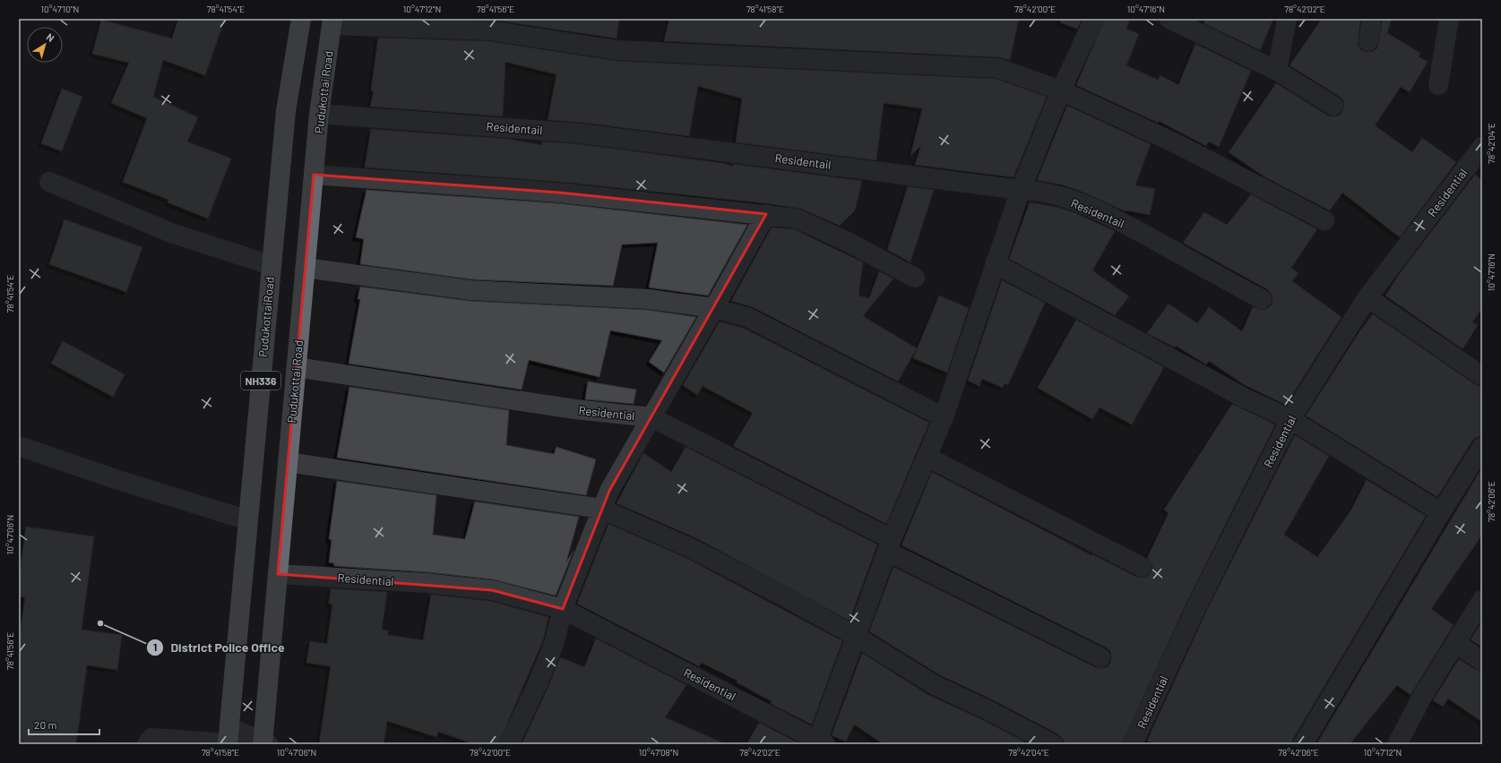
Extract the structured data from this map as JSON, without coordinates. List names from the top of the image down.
{
  "streets": {
    "highway": ["Pudukottai Road", "PudukottaiRoad", "NH336"],
    "street": ["Residentail", "Residential"]
  },
  "crossings": [
    ["Pudukottai Road", "Residentail"],
    ["Pudukottai Road", "Residential"]
  ],
  "places": ["District Police Office"],
  "scale_bar": "20 m",
  "north": "top right",
  "coordinates": [
    "10°47'10\"N",
    "78°41'54\"E",
    "10°47'12\"N",
    "78°41'56\"E",
    "78°41'58\"E",
    "78°42'00\"E",
    "10°47'16\"N",
    "78°42'02\"E",
    "78°42'04\"E",
    "78°42'06\"E",
    "10°47'06\"N",
    "10°47'08\"N"
  ]
}
